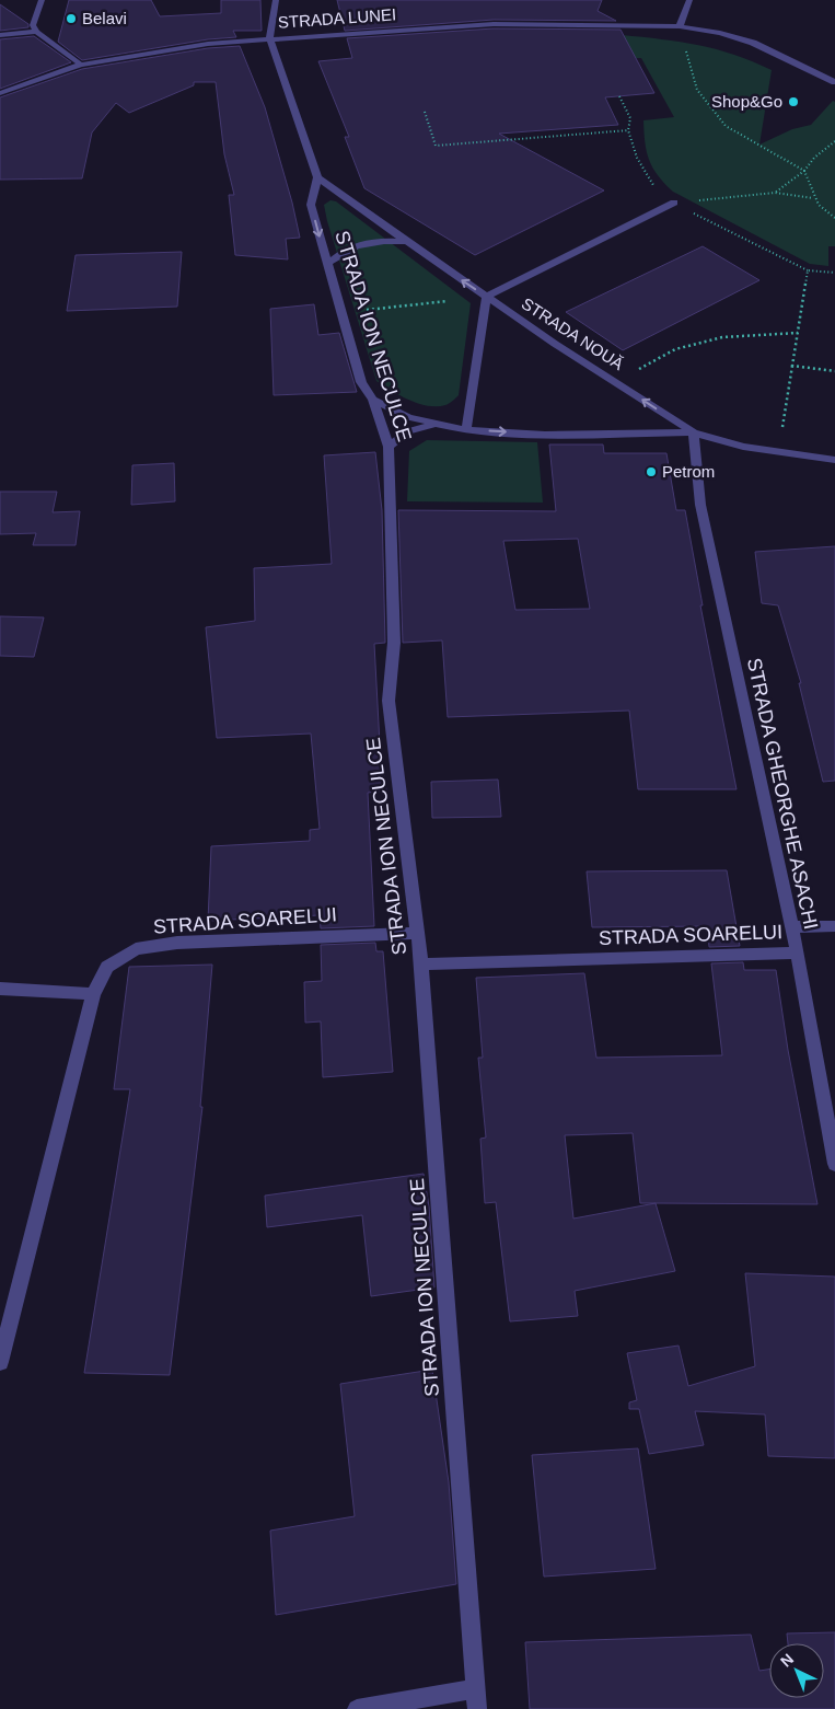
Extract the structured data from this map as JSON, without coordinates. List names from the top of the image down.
{
  "streets": {
    "street": [
      "STRADA LUNEI",
      "STRADA NOUĂ",
      "STRADA ION NECULCE",
      "STRADA GHEORGHE ASACHI",
      "STRADA SOARELUI"
    ]
  },
  "crossings": [
    ["STRADA NOUĂ", "STRADA ION NECULCE"],
    ["STRADA NOUĂ", "STRADA GHEORGHE ASACHI"],
    ["STRADA ION NECULCE", "STRADA SOARELUI"],
    ["STRADA GHEORGHE ASACHI", "STRADA SOARELUI"]
  ],
  "places": ["Belavi", "Shop&Go", "Petrom"],
  "north": "top left"
}
